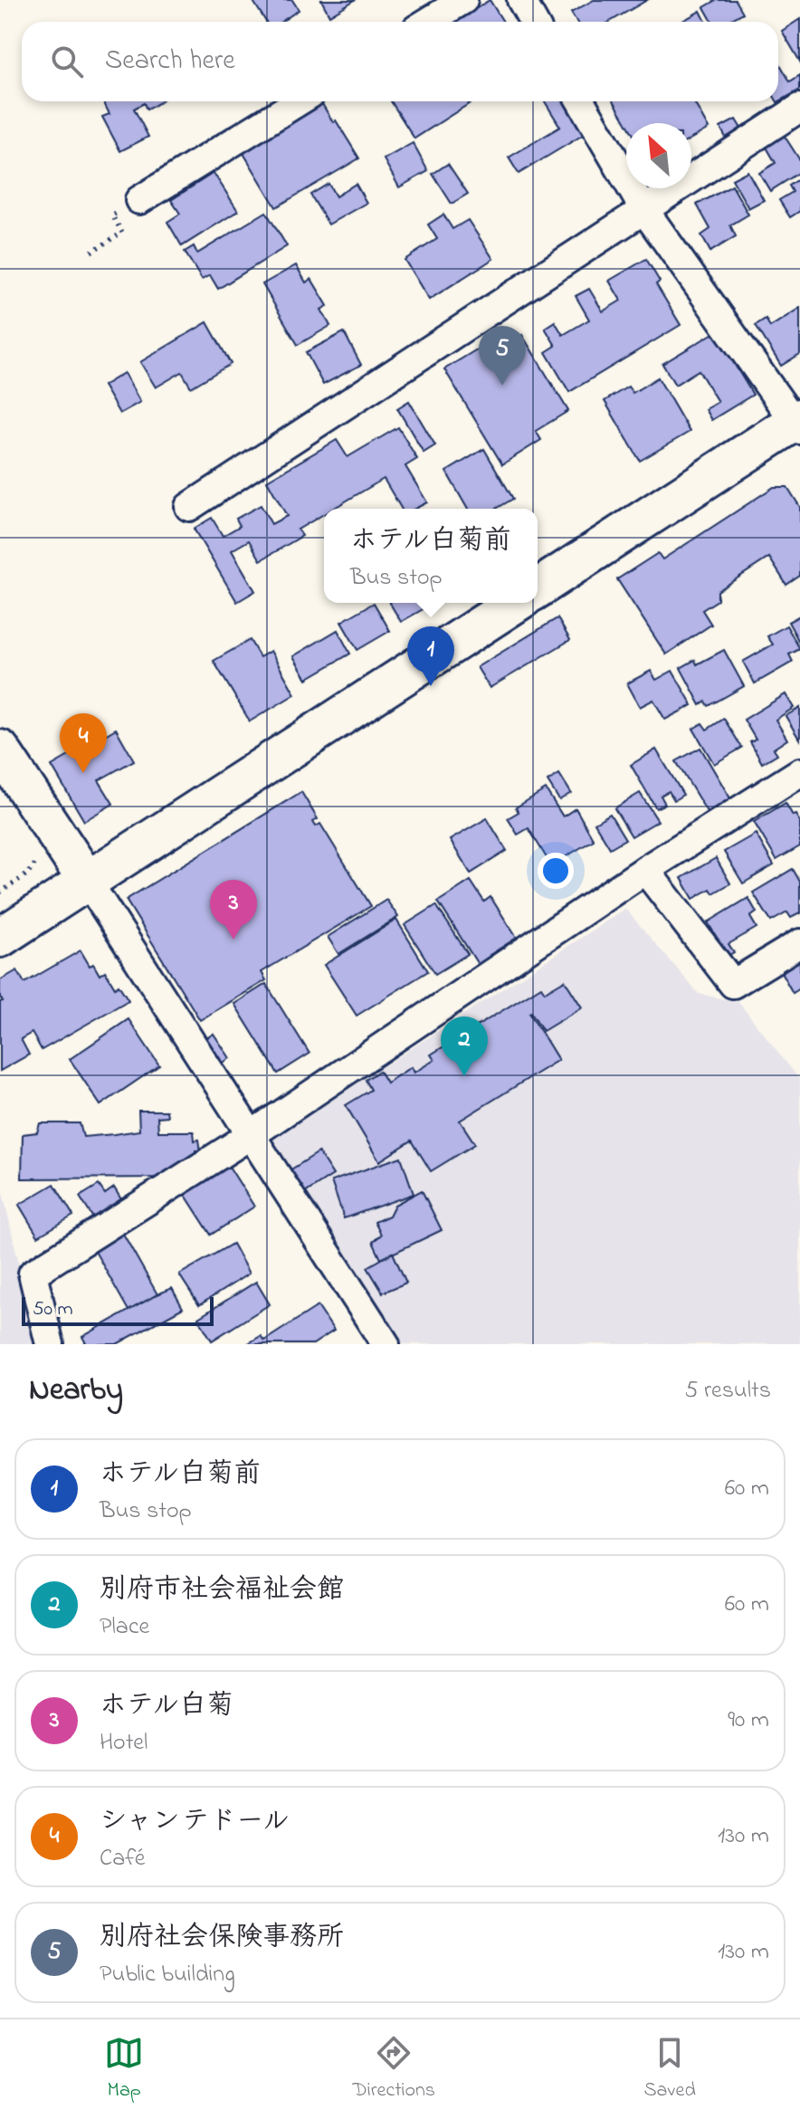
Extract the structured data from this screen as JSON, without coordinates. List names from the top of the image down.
{
  "scale_bar": "50 m",
  "north": "top left",
  "page": {
    "search": "Search here",
    "pins": [
      "5",
      "1",
      "4",
      "3",
      "2"
    ],
    "popup": ["ホテル白菊前", "Bus stop"],
    "scale": "50 m",
    "heading": ["Nearby", "5 results"],
    "list": [
      {
        "mark": "1",
        "name": "ホテル白菊前",
        "note": "Bus stop",
        "value": "60 m"
      },
      {
        "mark": "2",
        "name": "別府市社会福祉会館",
        "note": "Place",
        "value": "60 m"
      },
      {
        "mark": "3",
        "name": "ホテル白菊",
        "note": "Hotel",
        "value": "90 m"
      },
      {
        "mark": "4",
        "name": "シャンテドール",
        "note": "Café",
        "value": "130 m"
      },
      {
        "mark": "5",
        "name": "別府社会保険事務所",
        "note": "Public building",
        "value": "130 m"
      }
    ],
    "nav": ["Map", "Directions", "Saved"]
  }
}
